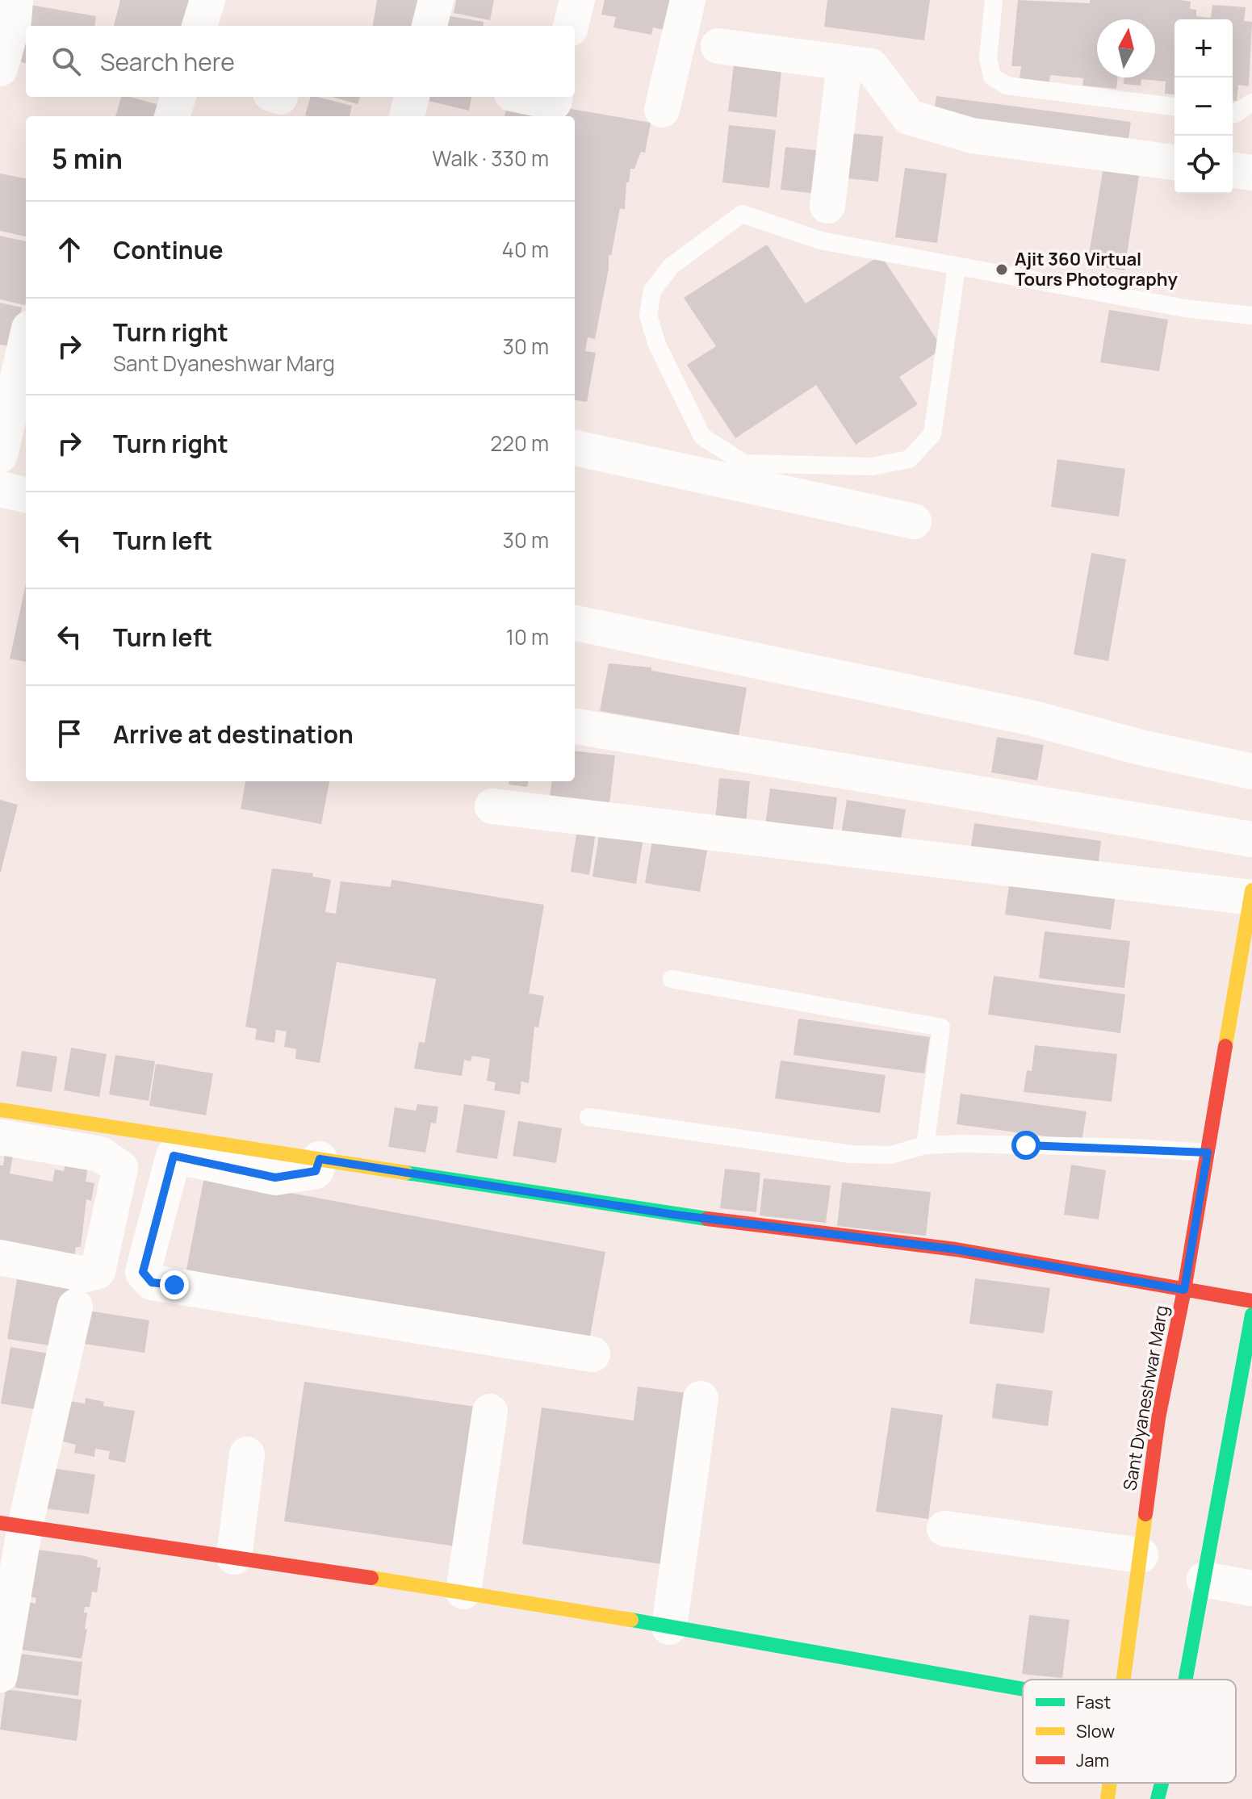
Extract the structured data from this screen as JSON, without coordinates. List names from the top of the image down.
{
  "streets": {
    "street": ["Sant Dyaneshwar Marg"]
  },
  "places": ["Ajit 360 Virtual Tours Photography"],
  "legend": ["Fast", "Slow", "Jam"],
  "north": "top",
  "page": {
    "map_buttons": ["+", "−"],
    "search": "Search here",
    "heading": ["5 min", "Walk · 330 m"],
    "list": [
      ["Continue", "40 m"],
      ["Turn right", "Sant Dyaneshwar Marg", "30 m"],
      ["Turn right", "220 m"],
      ["Turn left", "30 m"],
      ["Turn left", "10 m"],
      "Arrive at destination"
    ]
  }
}
